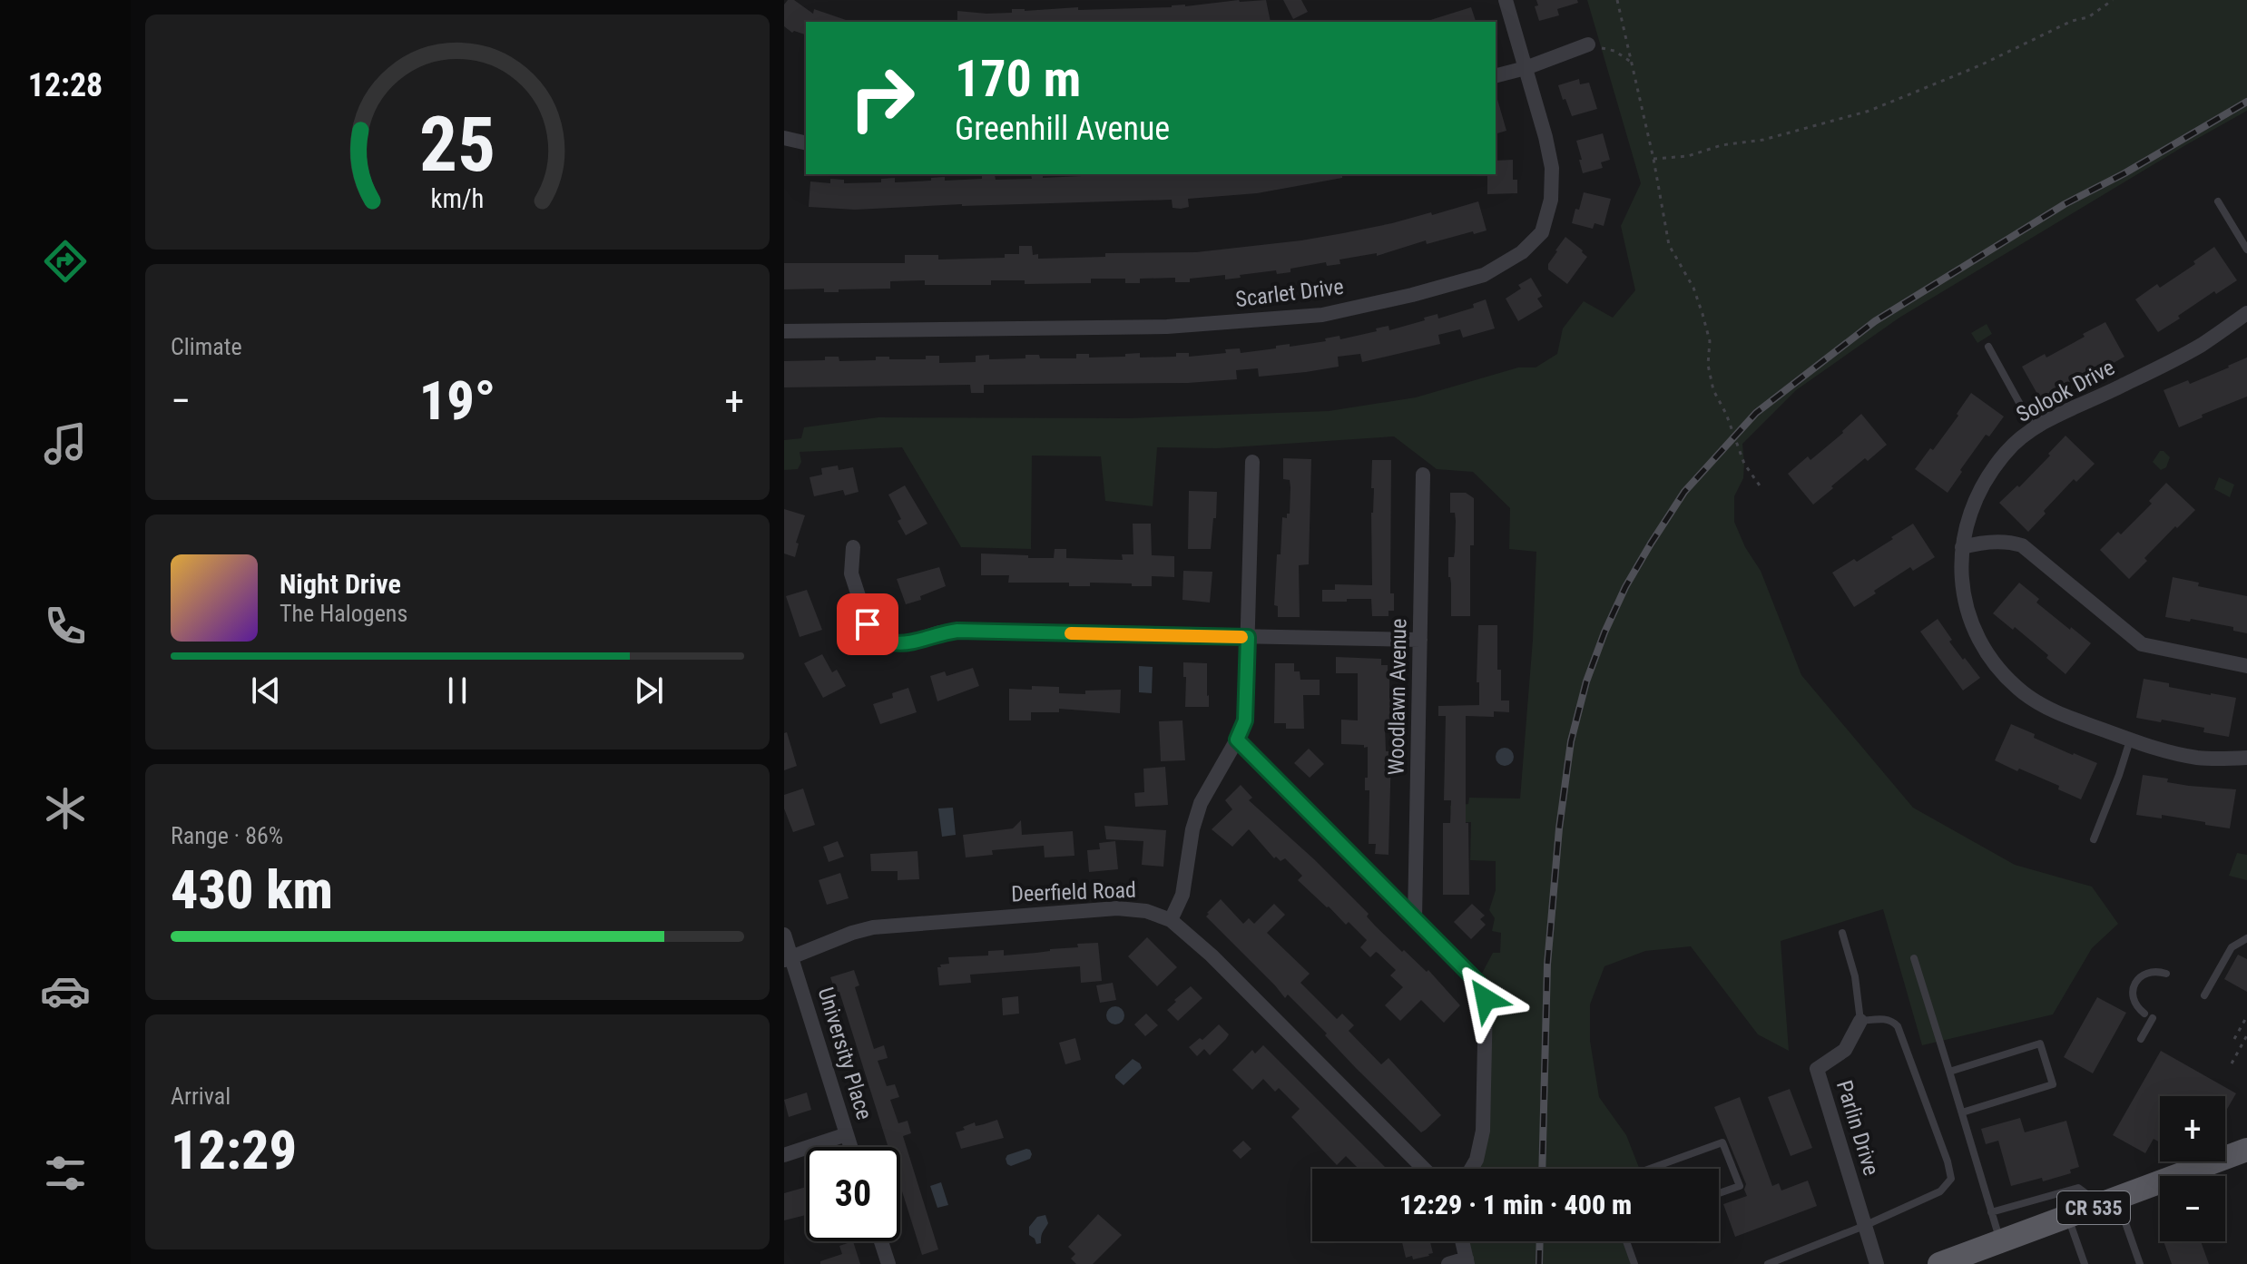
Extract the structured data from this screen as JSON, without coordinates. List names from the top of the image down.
{
  "streets": {
    "main road": ["CR 535"],
    "street": [
      "Scarlet Drive",
      "Solook Drive",
      "Woodlawn Avenue",
      "Deerfield Road",
      "University Place",
      "Parlin Drive"
    ]
  },
  "crossings": [
    ["Deerfield Road", "University Place"]
  ],
  "page": {
    "tabs": "12:28",
    "turn": ["170 m", "Greenhill Avenue"],
    "tile": [
      "Climate",
      ["Range · 86%", "430 km"],
      ["Arrival", "12:29"]
    ],
    "heat": ["−", "19°", "+"],
    "song": ["Night Drive", "The Halogens"],
    "map_buttons": ["+", "−"],
    "limit": "30",
    "trip": "12:29 · 1 min · 400 m",
    "gauge": ["25", "km/h"]
  }
}
